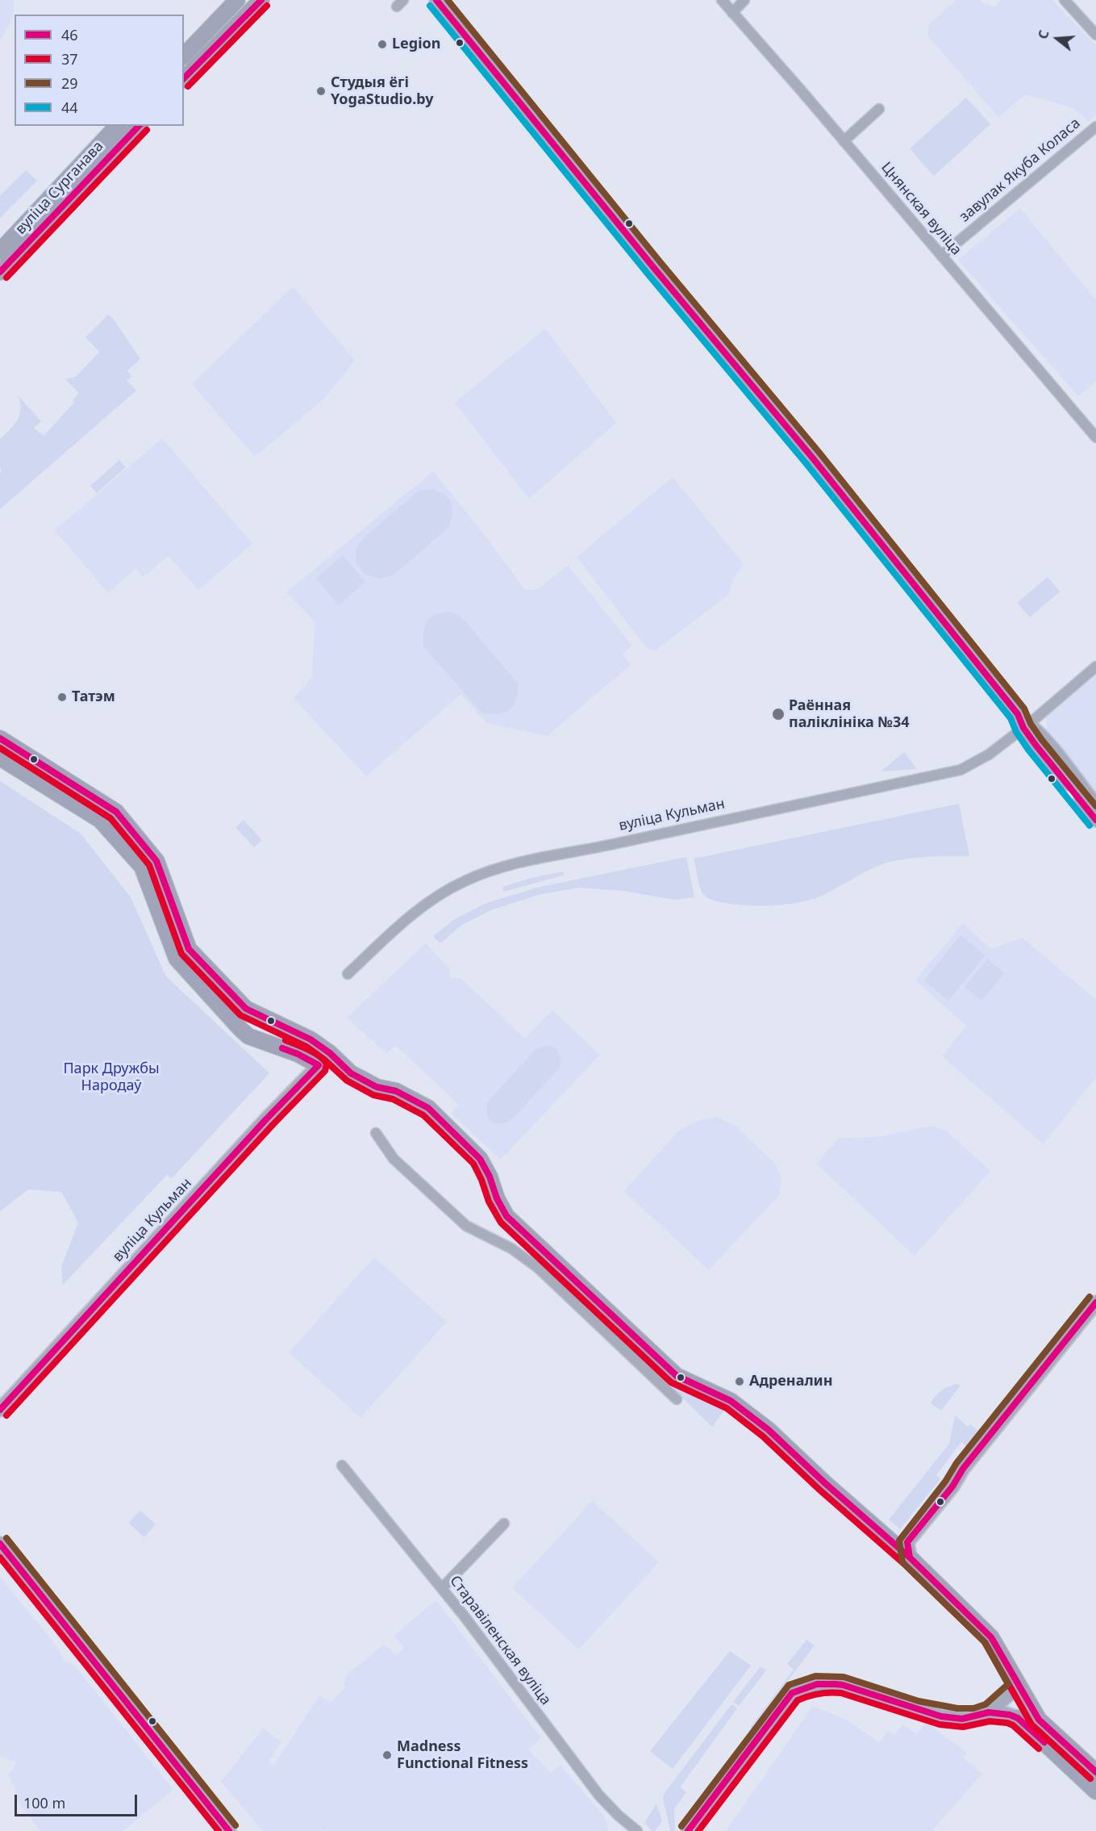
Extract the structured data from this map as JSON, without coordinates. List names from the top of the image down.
{
  "streets": {
    "main road": ["вуліца Сурганава", "вуліца Кульман"],
    "street": ["завулак Якуба Коласа", "Цнянская вуліца", "Старавіленская вуліца"]
  },
  "crossings": [
    ["завулак Якуба Коласа", "Цнянская вуліца"]
  ],
  "parks": ["Парк Дружбы Народаў"],
  "places": [
    "Legion",
    "Студыя ёгі YogaStudio.by",
    "Татэм",
    "Раённая паліклініка №34",
    "Адреналин",
    "Madness Functional Fitness"
  ],
  "lines": [
    "transit line 46",
    "transit line 29",
    "transit line 37",
    "transit line 44"
  ],
  "legend": [
    "46",
    "37",
    "29",
    "44"
  ],
  "scale_bar": "100 m",
  "north": "left"
}
